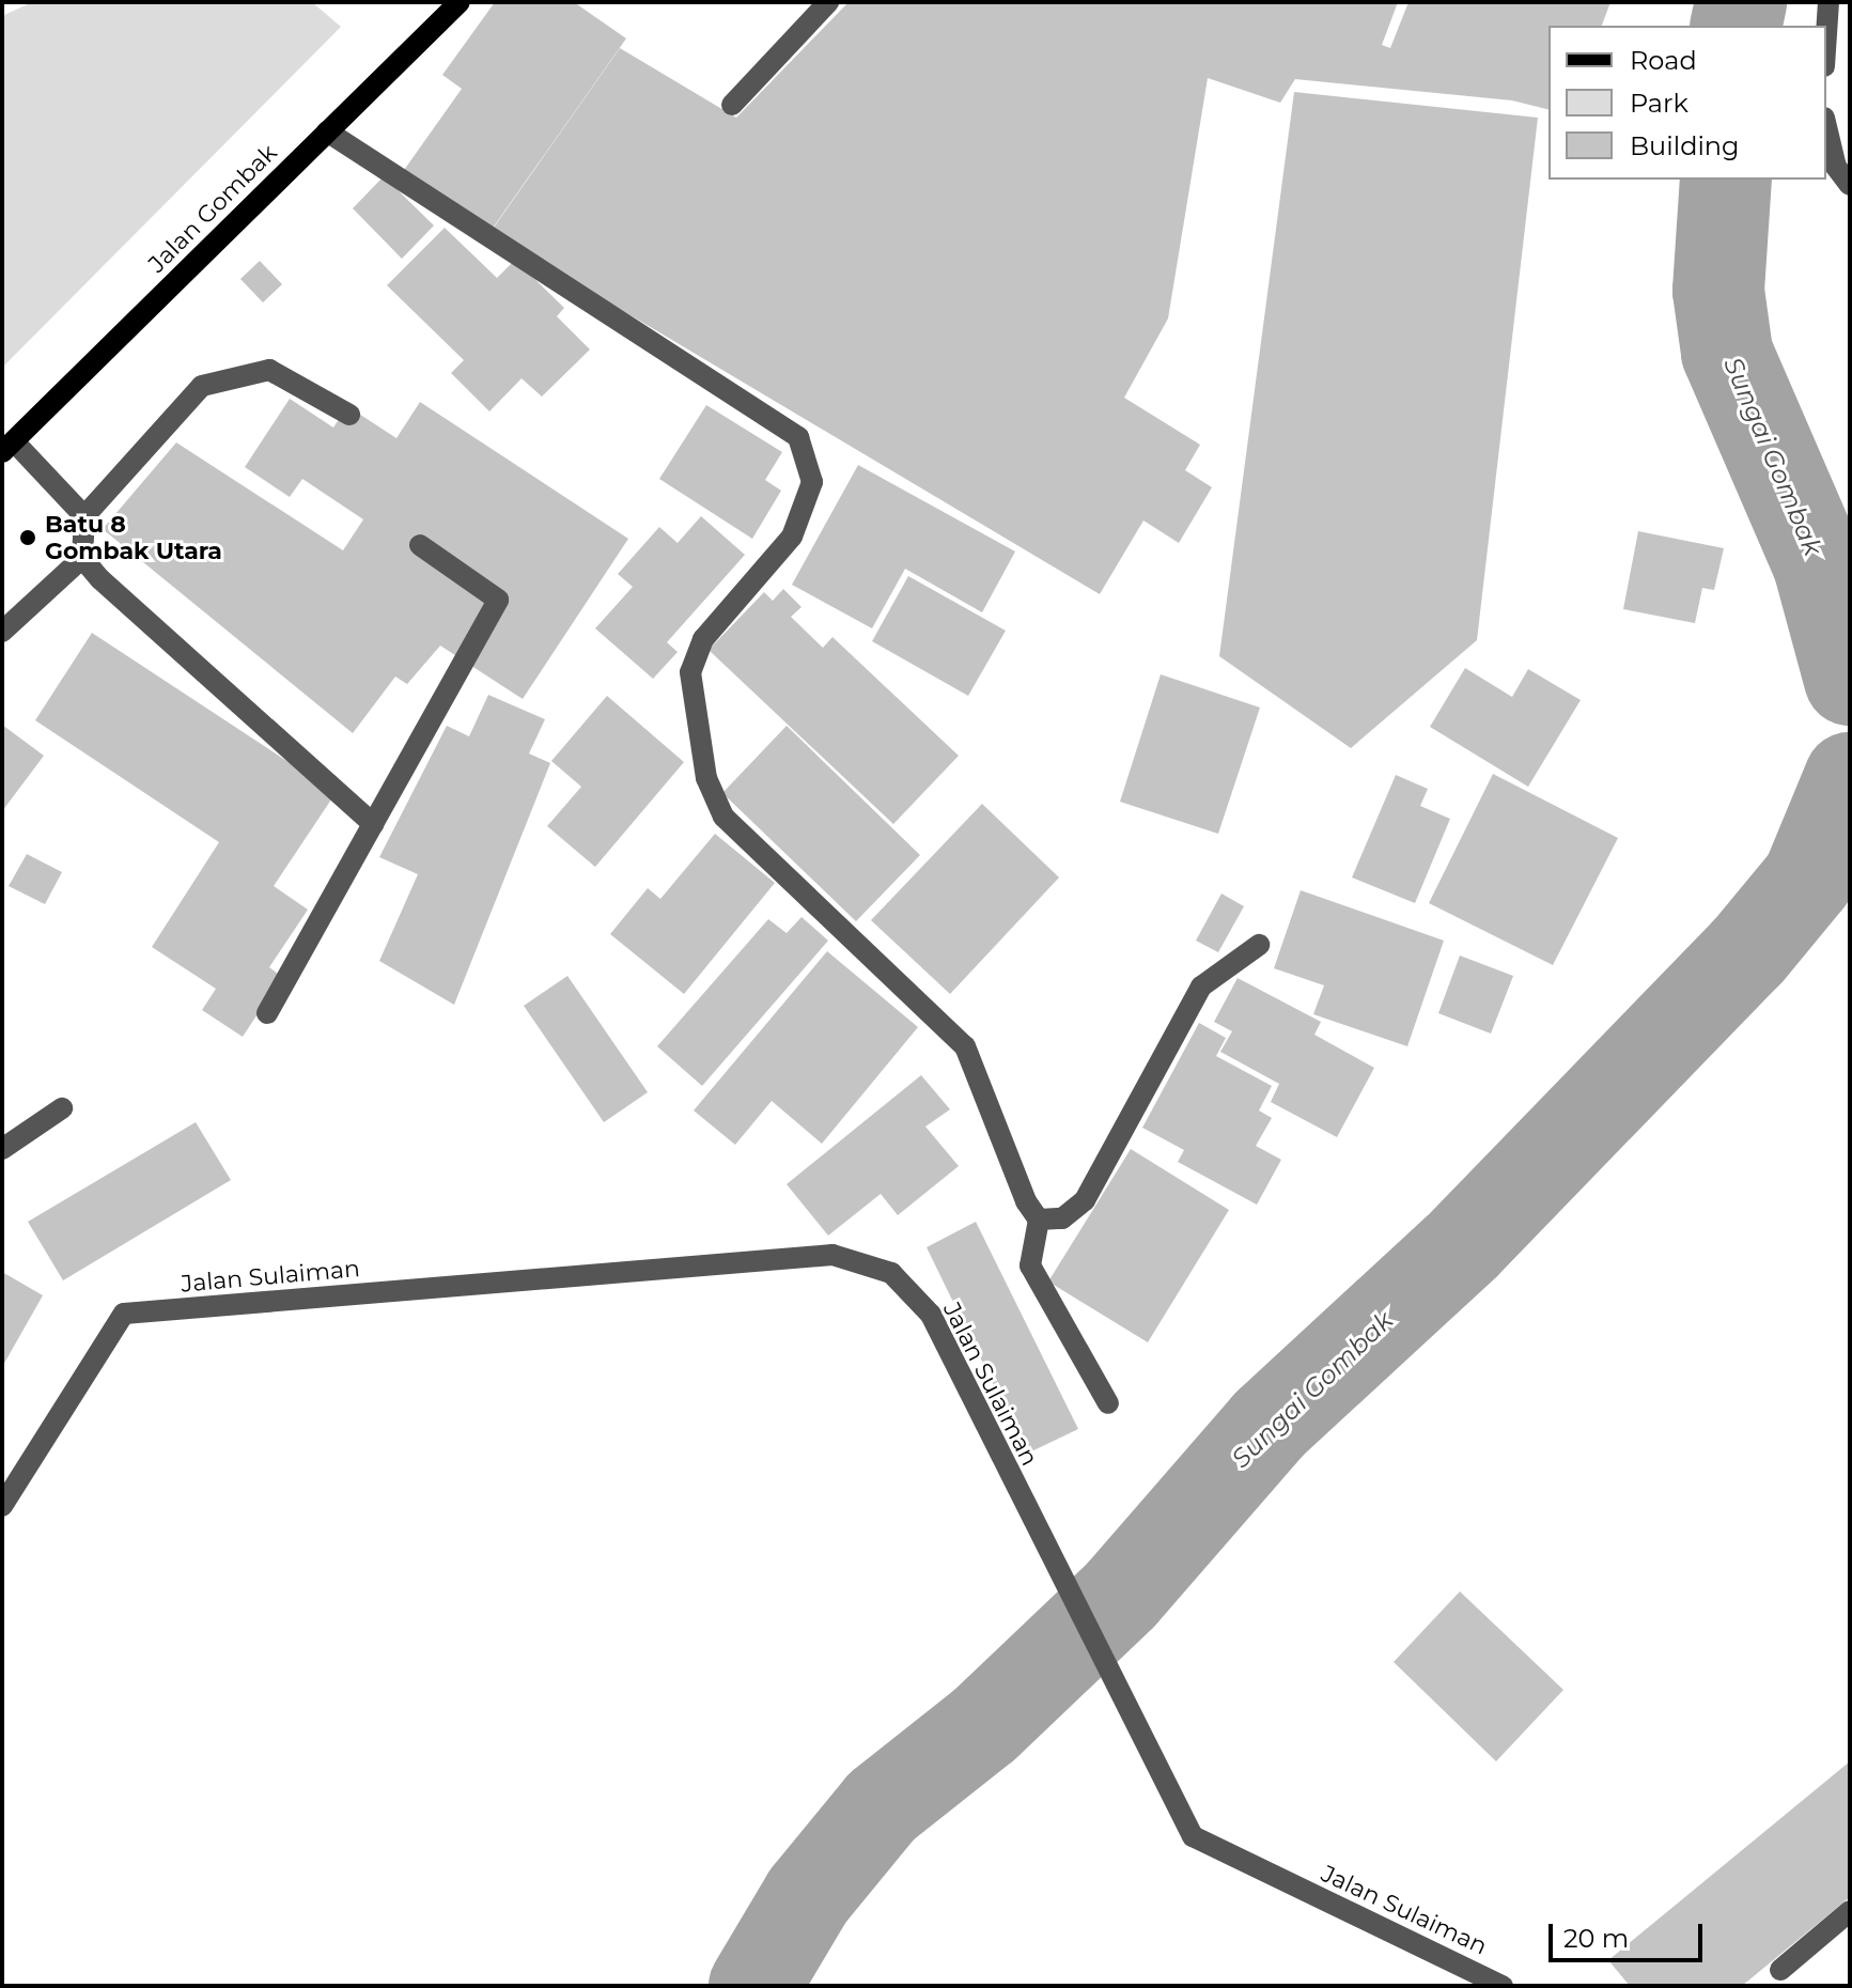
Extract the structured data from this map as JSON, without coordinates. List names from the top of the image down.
{
  "streets": {
    "main road": ["Jalan Gombak"],
    "street": ["Jalan Sulaiman"]
  },
  "water": ["Sungai Gombak"],
  "places": ["Batu 8 Gombak Utara"],
  "legend": ["Road", "Park", "Building"],
  "scale_bar": "20 m"
}
